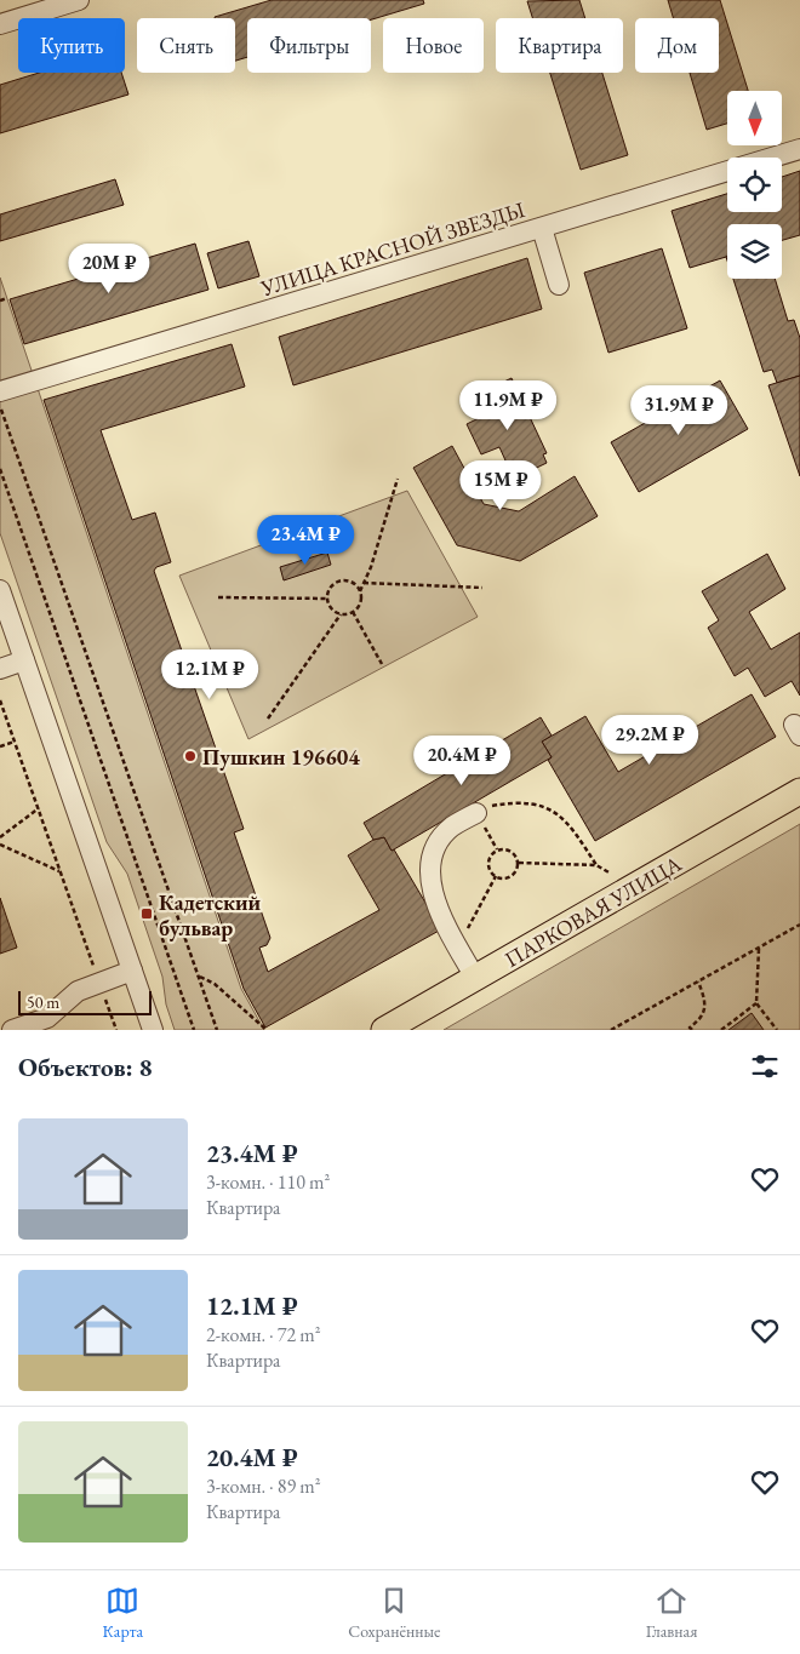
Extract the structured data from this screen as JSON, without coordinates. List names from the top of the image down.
{
  "streets": {
    "main road": ["ПАРКОВАЯ УЛИЦА"],
    "street": ["УЛИЦА КРАСНОЙ ЗВЕЗДЫ"]
  },
  "places": {
    "other": ["Пушкин 196604"],
    "transit": ["Кадетский бульвар"]
  },
  "scale_bar": "50 m",
  "north": "bottom",
  "page": {
    "chip": [
      "Купить",
      "Снять",
      "Фильтры",
      "Новое",
      "Квартира",
      "Дом"
    ],
    "price": [
      "20M ₽",
      "11.9M ₽",
      "31.9M ₽",
      "15M ₽",
      "23.4M ₽",
      "12.1M ₽",
      "29.2M ₽",
      "20.4M ₽"
    ],
    "scale": "50 m",
    "heading": "Объектов: 8",
    "list": [
      {
        "name": "23.4M ₽",
        "note": "3-комн. · 110 m² · Квартира"
      },
      {
        "name": "12.1M ₽",
        "note": "2-комн. · 72 m² · Квартира"
      },
      {
        "name": "20.4M ₽",
        "note": "3-комн. · 89 m² · Квартира"
      }
    ],
    "tabs": ["Карта", "Сохранённые", "Главная"]
  }
}
